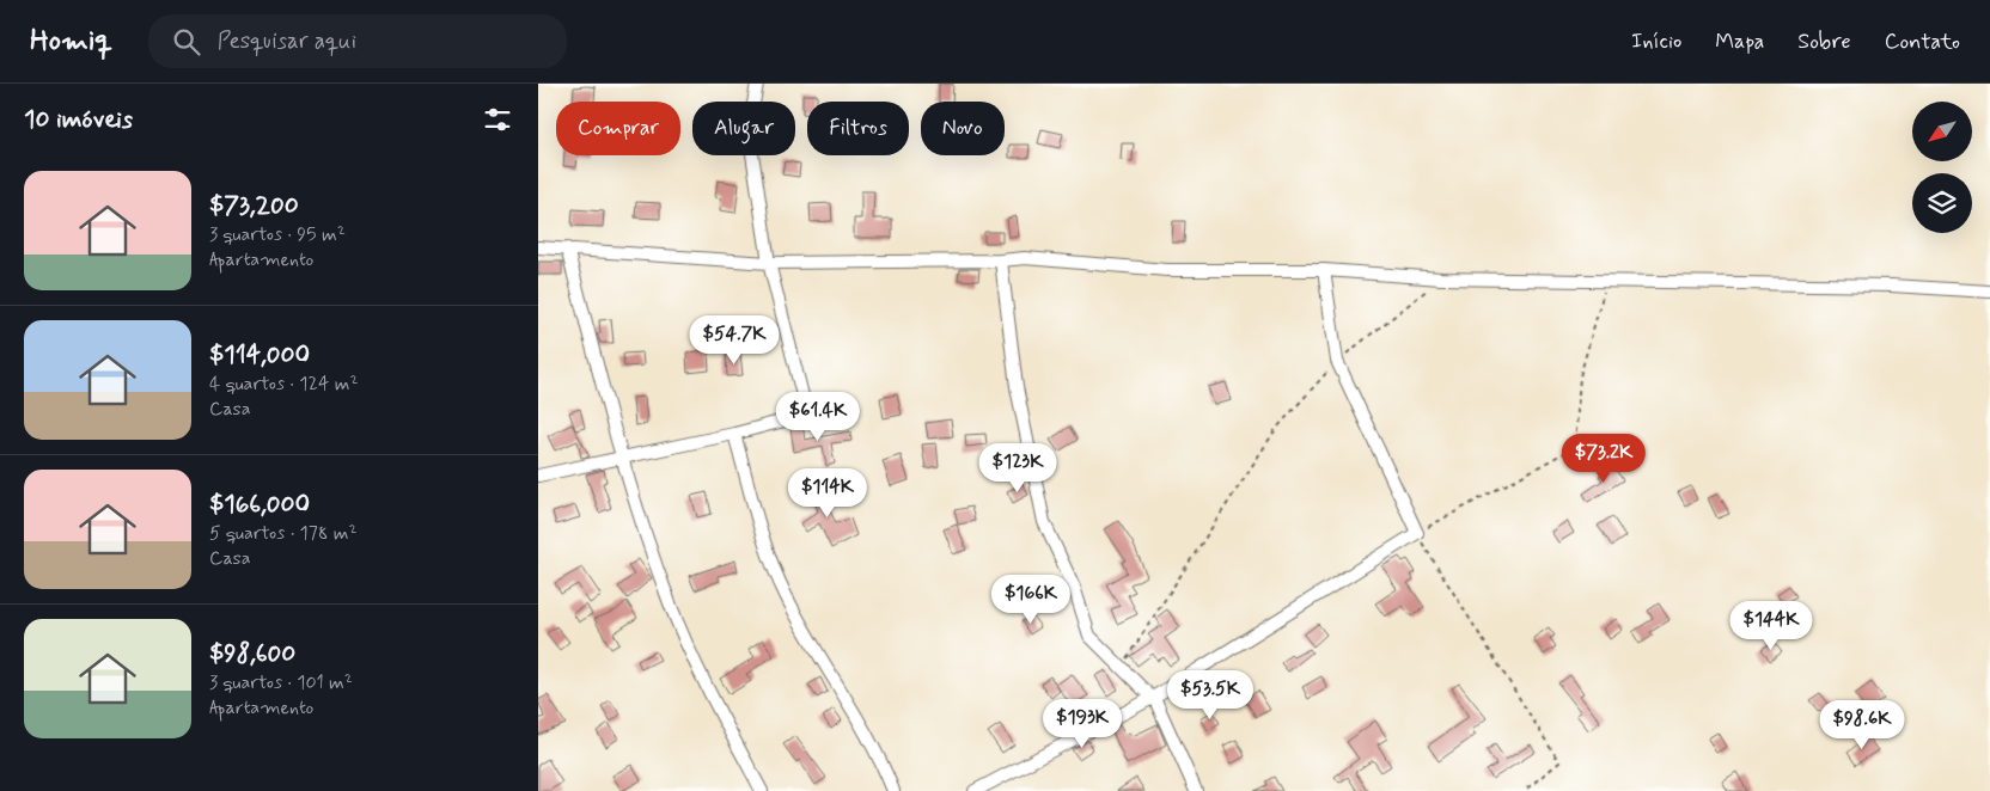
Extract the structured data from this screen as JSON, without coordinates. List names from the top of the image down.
{
  "north": "bottom left",
  "page": {
    "header": "Homiq",
    "search": "Pesquisar aqui",
    "nav": [
      "Início",
      "Mapa",
      "Sobre",
      "Contato"
    ],
    "heading": "10 imóveis",
    "chip": [
      "Comprar",
      "Alugar",
      "Filtros",
      "Novo"
    ],
    "list": [
      {
        "name": "$73,200",
        "note": "3 quartos · 95 m² · Apartamento"
      },
      {
        "name": "$114,000",
        "note": "4 quartos · 124 m² · Casa"
      },
      {
        "name": "$166,000",
        "note": "5 quartos · 178 m² · Casa"
      },
      {
        "name": "$98,600",
        "note": "3 quartos · 101 m² · Apartamento"
      }
    ],
    "price": [
      "$54.7K",
      "$61.4K",
      "$73.2K",
      "$123K",
      "$114K",
      "$166K",
      "$144K",
      "$53.5K",
      "$193K",
      "$98.6K"
    ]
  }
}
